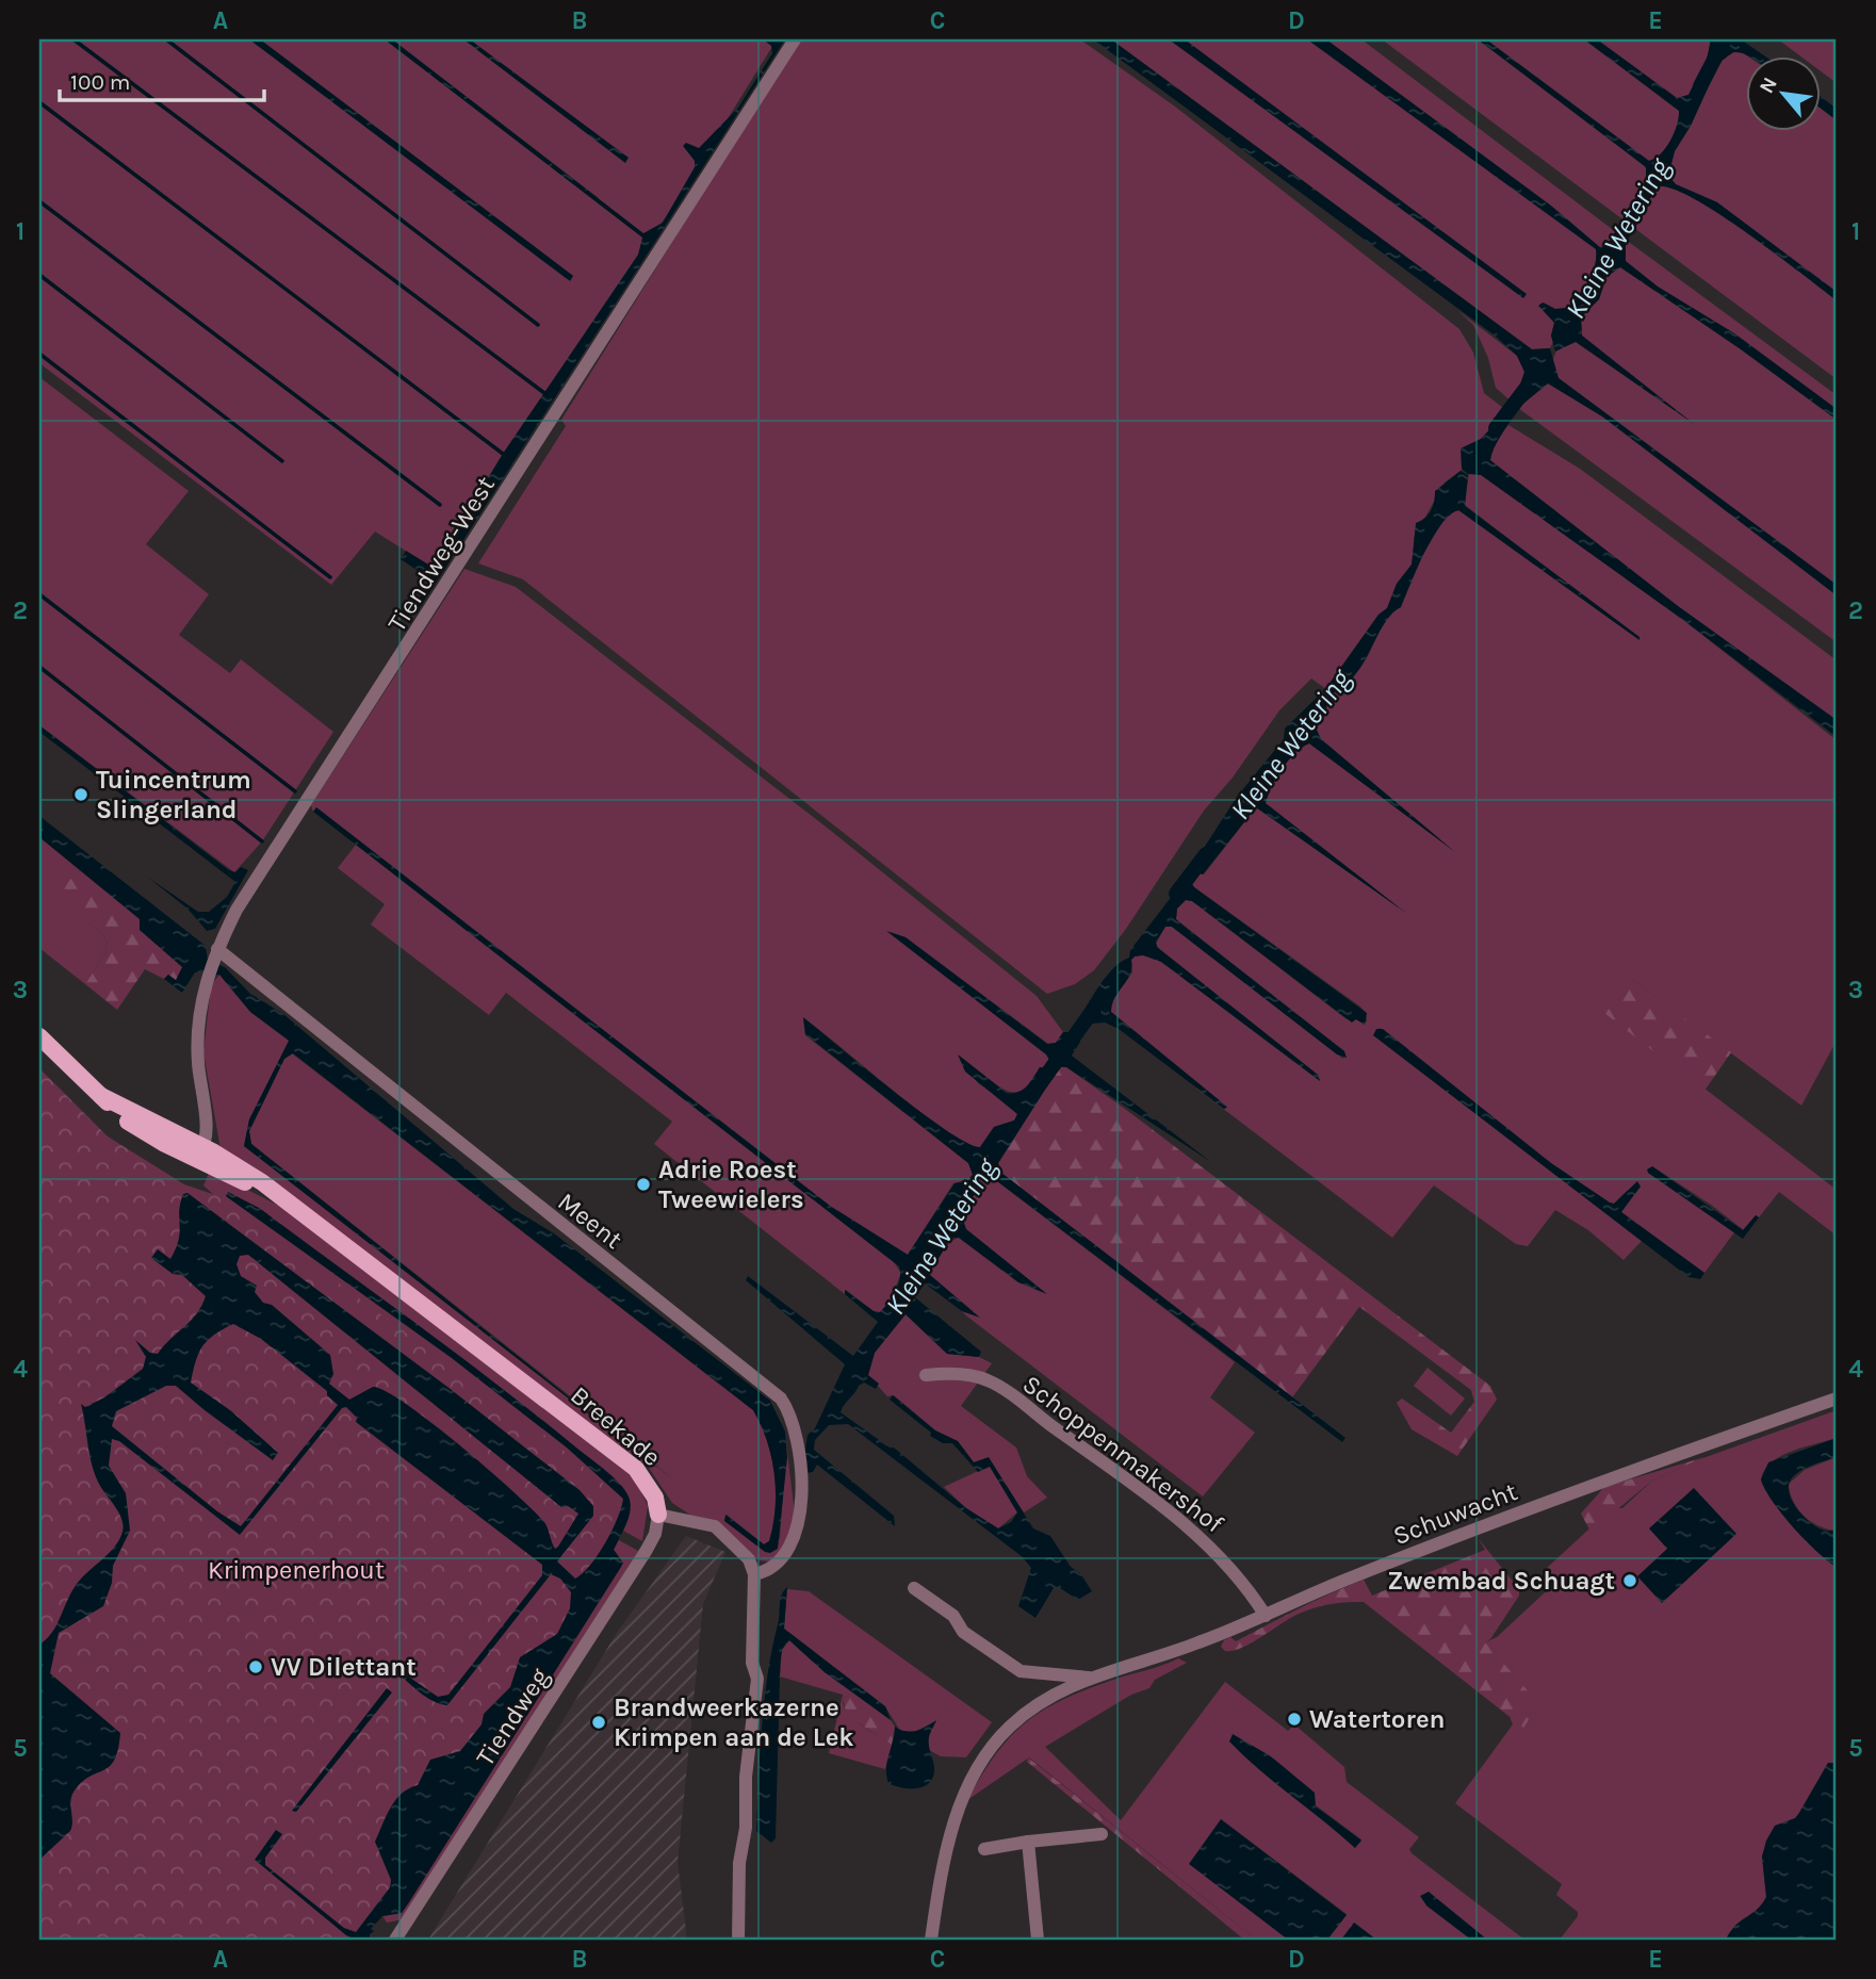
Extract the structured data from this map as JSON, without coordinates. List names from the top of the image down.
{
  "streets": {
    "main road": ["Breekade"],
    "street": [
      "Tiendweg-West",
      "Meent",
      "Schoppenmakershof",
      "Schuwacht",
      "Tiendweg"
    ]
  },
  "crossings": [
    ["Tiendweg-West", "Meent"],
    ["Tiendweg-West", "Breekade"],
    ["Breekade", "Tiendweg"],
    ["Schoppenmakershof", "Schuwacht"]
  ],
  "water": ["Kleine Wetering"],
  "parks": ["Krimpenerhout"],
  "places": [
    "Tuincentrum Slingerland",
    "Adrie Roest Tweewielers",
    "Zwembad Schuagt",
    "VV Dilettant",
    "Watertoren",
    "Brandweerkazerne Krimpen aan de Lek"
  ],
  "scale_bar": "100 m",
  "north": "top left",
  "grid": {
    "columns": [
      "A",
      "B",
      "C",
      "D",
      "E"
    ],
    "rows": [
      "1",
      "2",
      "3",
      "4",
      "5"
    ]
  }
}
